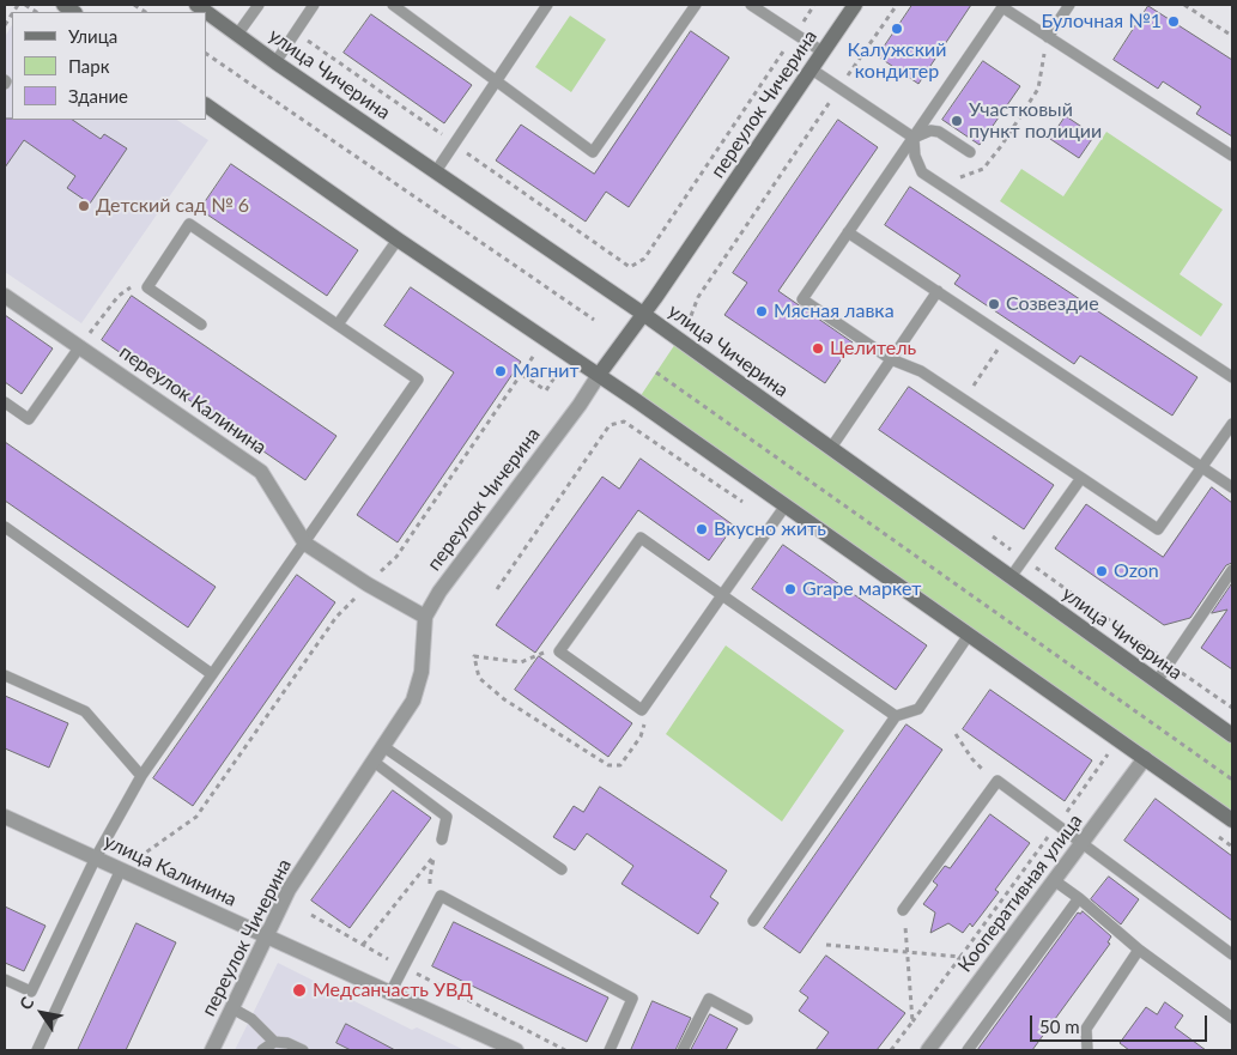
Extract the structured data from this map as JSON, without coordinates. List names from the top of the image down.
{
  "streets": {
    "street": [
      "улица Чичерина",
      "переулок Чичерина",
      "переулок Калинина",
      "улица Калинина",
      "Кооперативная улица"
    ]
  },
  "crossings": [
    ["улица Чичерина", "переулок Чичерина"],
    ["переулок Чичерина", "переулок Калинина"],
    ["переулок Чичерина", "улица Калинина"]
  ],
  "places": [
    "Булочная №1",
    "Калужский кондитер",
    "Участковый пункт полиции",
    "Детский сад № 6",
    "Созвездие",
    "Мясная лавка",
    "Целитель",
    "Магнит",
    "Вкусно жить",
    "Ozon",
    "Grape маркет",
    "Медсанчасть УВД"
  ],
  "legend": ["Улица", "Парк", "Здание"],
  "scale_bar": "50 m",
  "north": "top left"
}
